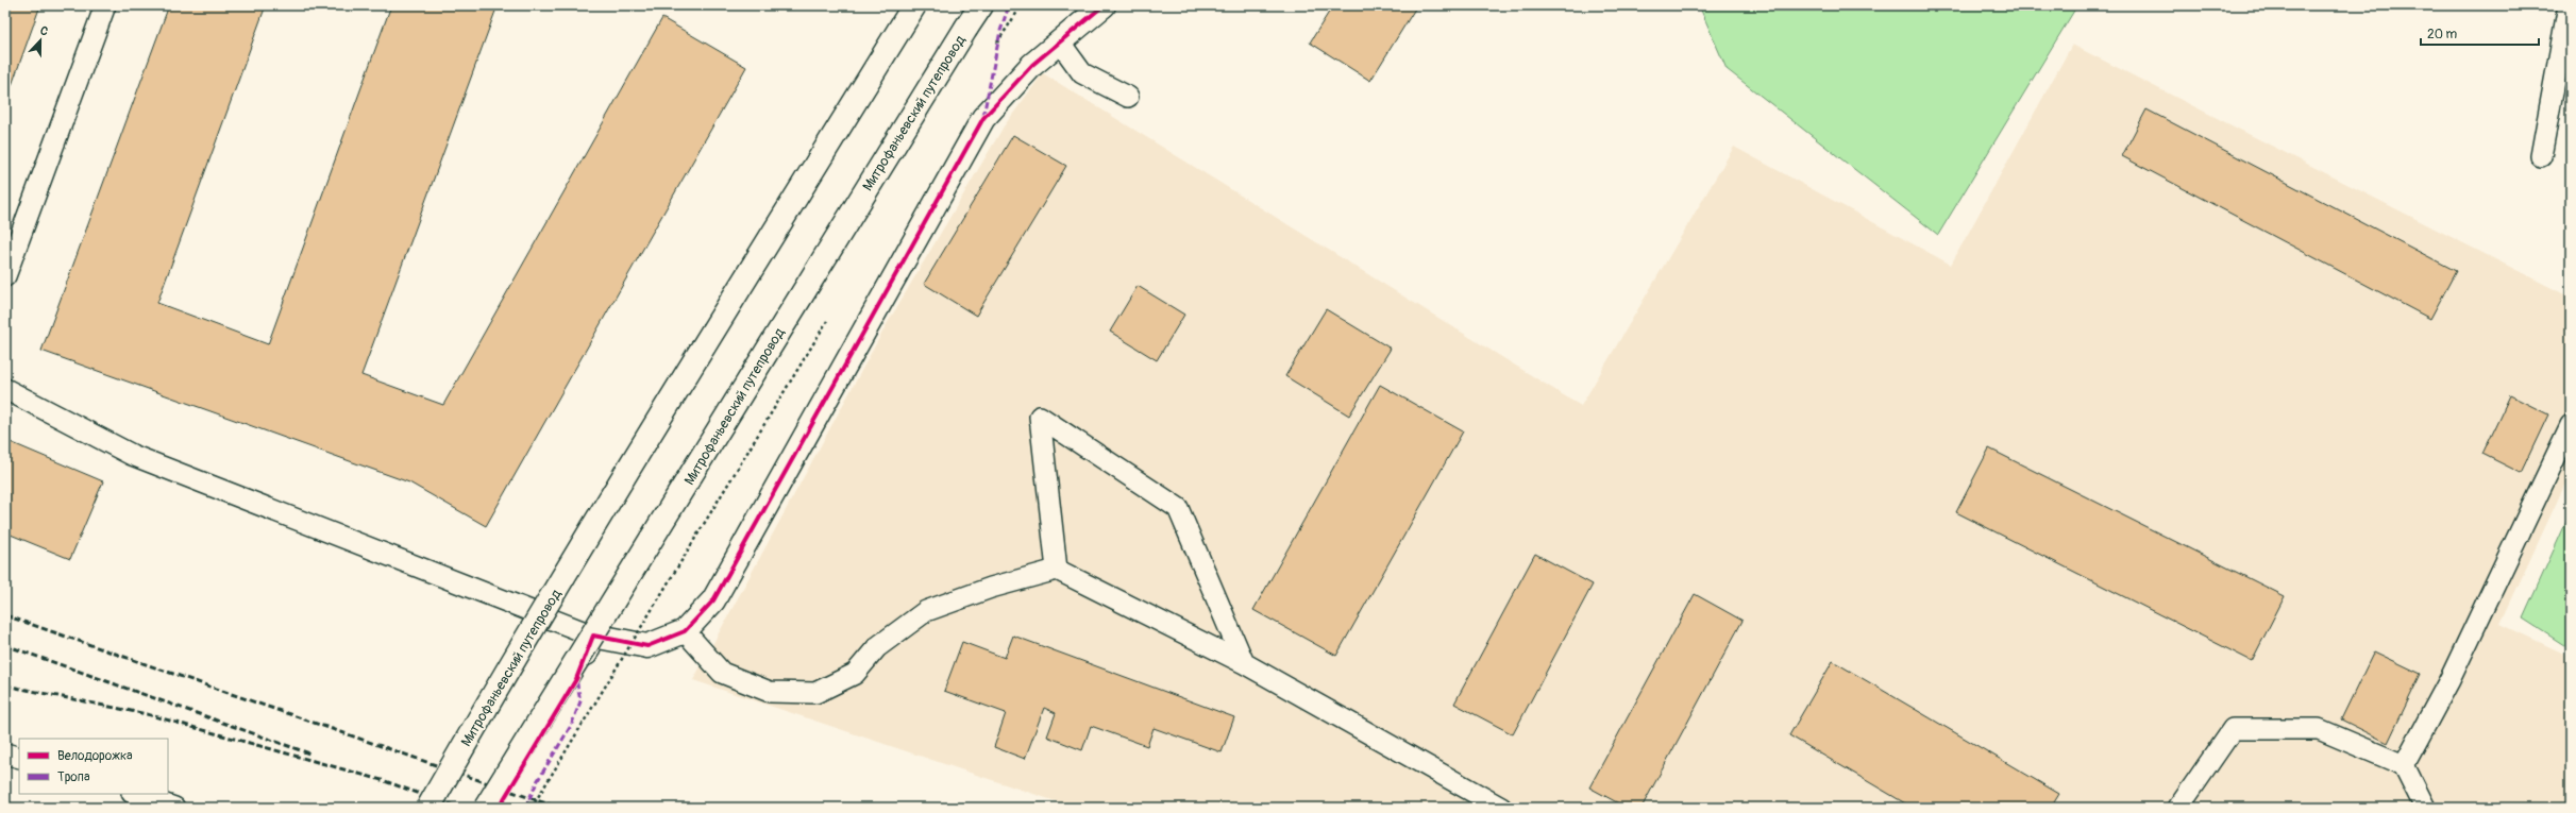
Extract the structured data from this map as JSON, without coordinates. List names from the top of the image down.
{
  "streets": {
    "main road": ["Митрофаньевский путепровод"]
  },
  "legend": ["Велодорожка", "Тропа"],
  "scale_bar": "20 m",
  "north": "top"
}
